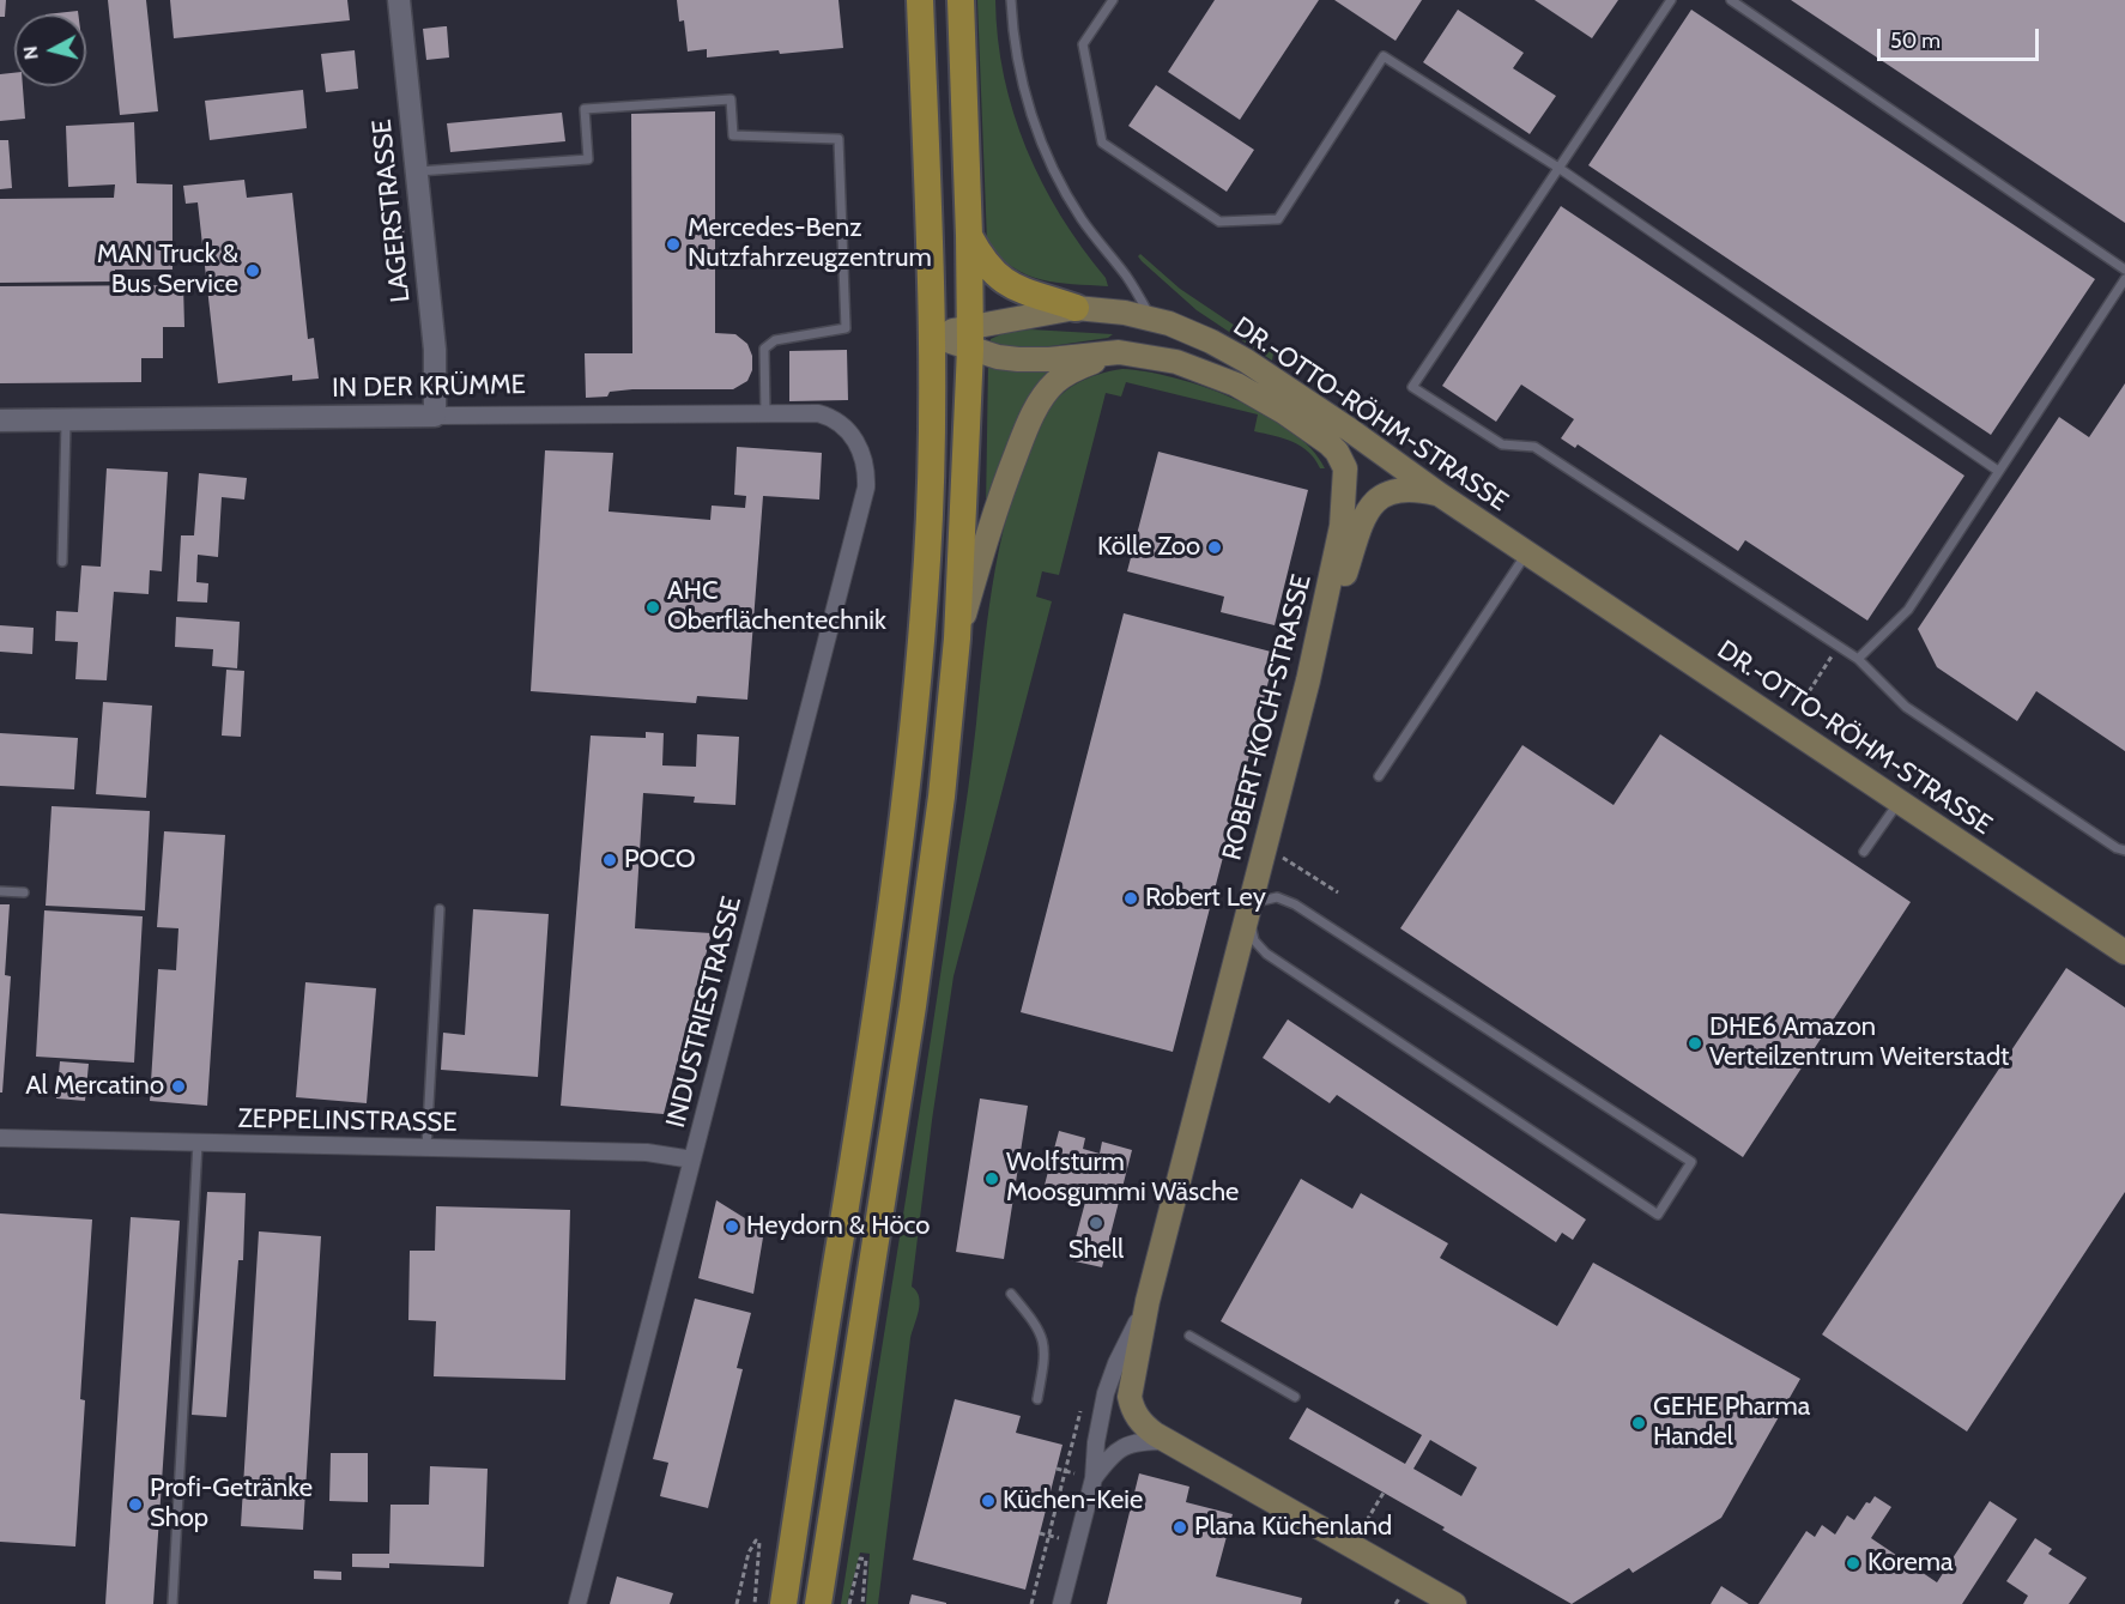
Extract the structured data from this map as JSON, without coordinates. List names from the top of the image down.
{
  "streets": {
    "main road": ["DR.-OTTO-RÖHM-STRASSE", "ROBERT-KOCH-STRASSE"],
    "street": [
      "LAGERSTRASSE",
      "IN DER KRÜMME",
      "INDUSTRIESTRASSE",
      "ZEPPELINSTRASSE"
    ]
  },
  "crossings": [
    ["LAGERSTRASSE", "IN DER KRÜMME"],
    ["IN DER KRÜMME", "INDUSTRIESTRASSE"],
    ["DR.-OTTO-RÖHM-STRASSE", "ROBERT-KOCH-STRASSE"],
    ["INDUSTRIESTRASSE", "ZEPPELINSTRASSE"]
  ],
  "places": [
    "Mercedes-Benz Nutzfahrzeugzentrum",
    "MAN Truck & Bus Service",
    "Kölle Zoo",
    "AHC Oberflächentechnik",
    "POCO",
    "Robert Ley",
    "DHE6 Amazon Verteilzentrum Weiterstadt",
    "Al Mercatino",
    "Wolfsturm Moosgummi Wäsche",
    "Shell",
    "Heydorn & Höco",
    "GEHE Pharma Handel",
    "Küchen-Keie",
    "Profi-Getränke Shop",
    "Plana Küchenland",
    "Korema"
  ],
  "scale_bar": "50 m",
  "north": "left"
}
